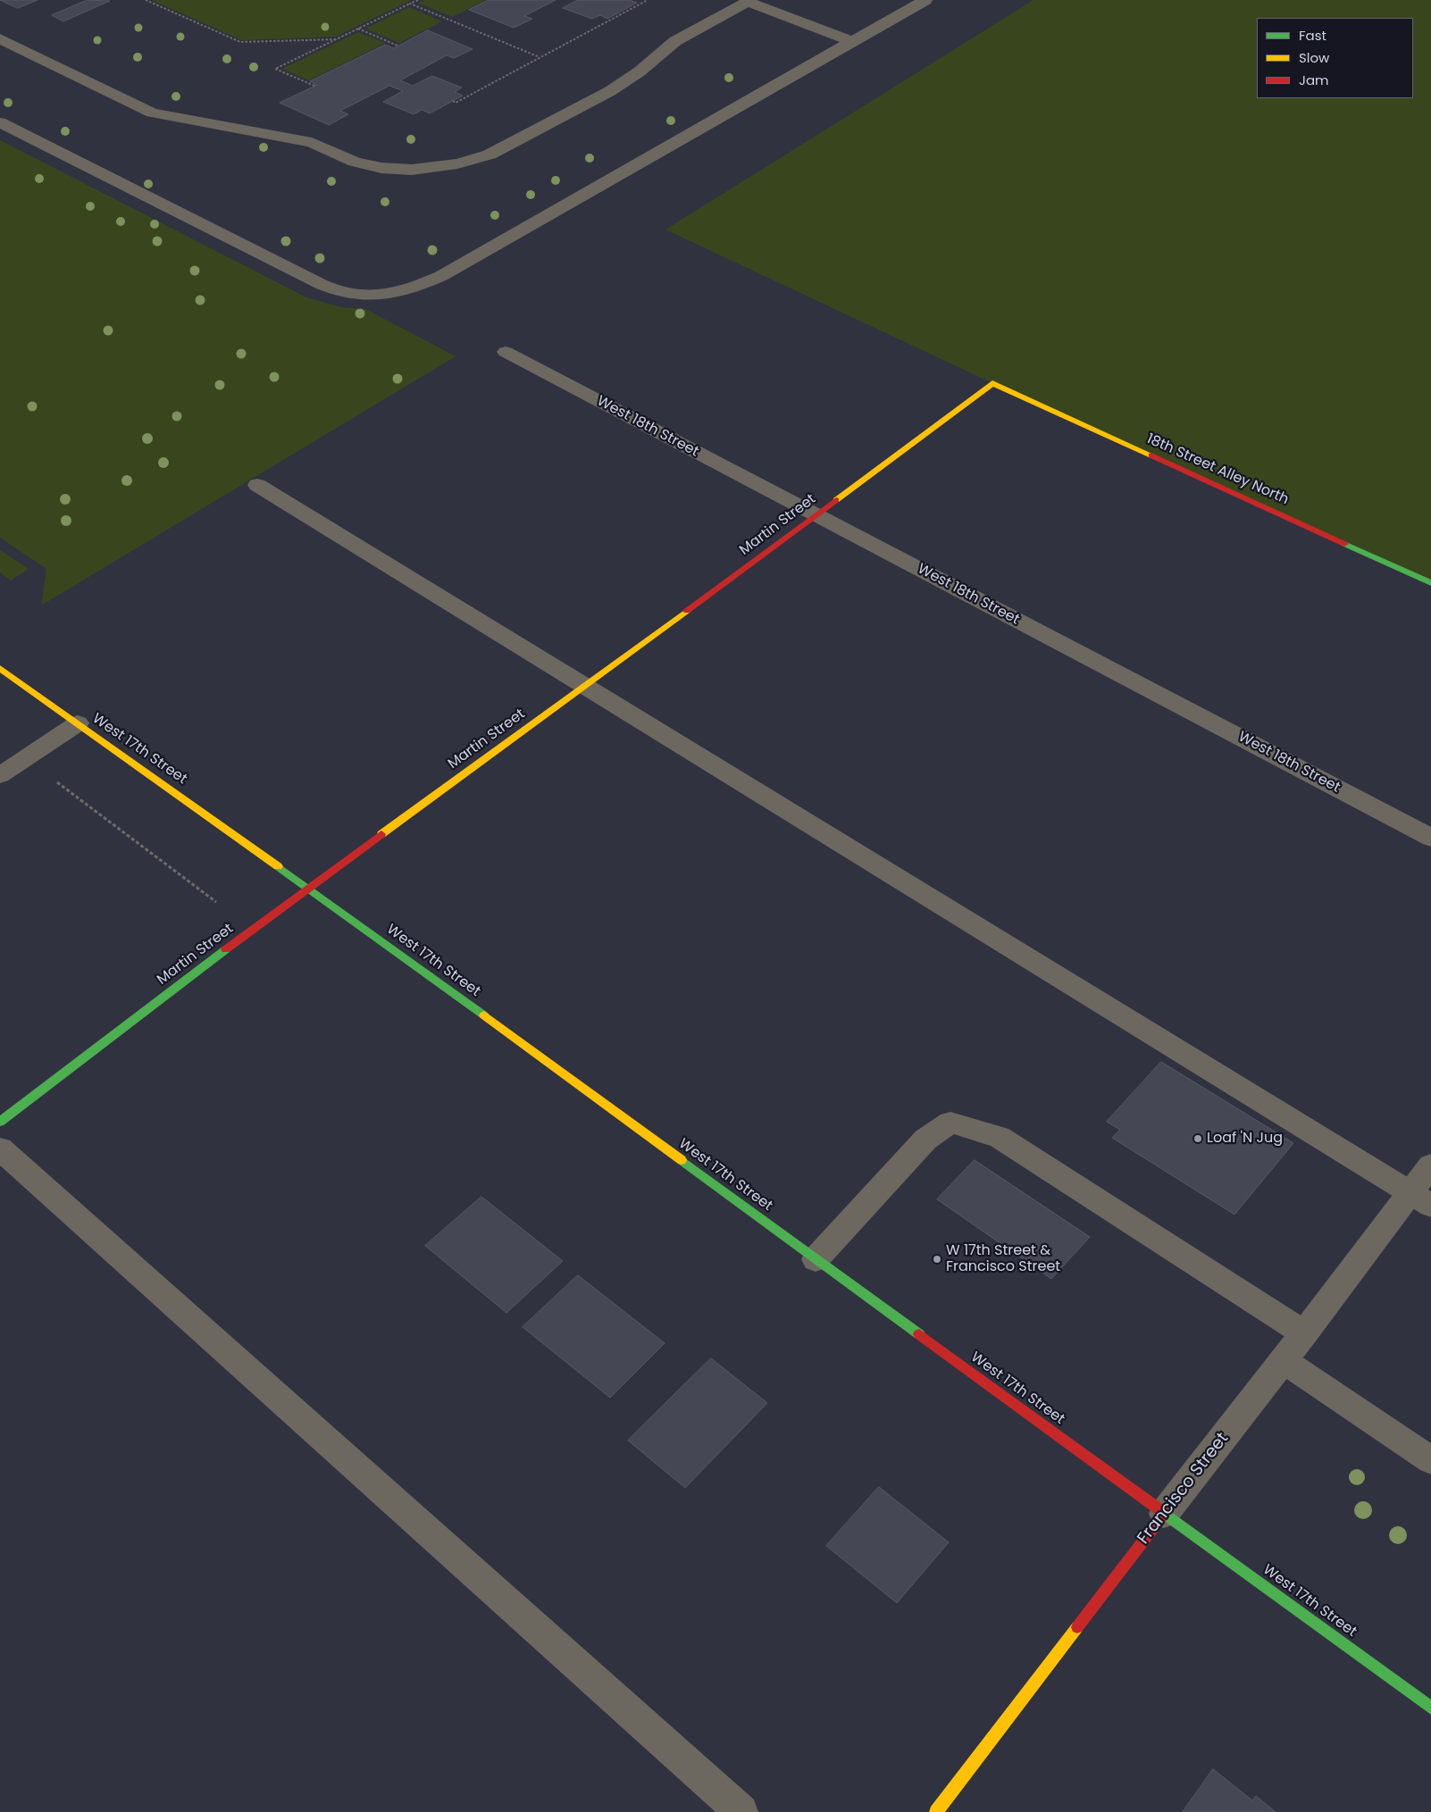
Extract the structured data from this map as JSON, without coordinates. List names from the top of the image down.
{
  "streets": {
    "street": [
      "West 18th Street",
      "18th Street Alley North",
      "Martin Street",
      "West 17th Street",
      "Francisco Street"
    ]
  },
  "crossings": [
    ["West 18th Street", "Martin Street"],
    ["18th Street Alley North", "Martin Street"],
    ["Martin Street", "West 17th Street"],
    ["West 17th Street", "Francisco Street"]
  ],
  "places": ["Loaf 'N Jug", "W 17th Street & Francisco Street"],
  "legend": ["Fast", "Slow", "Jam"]
}
